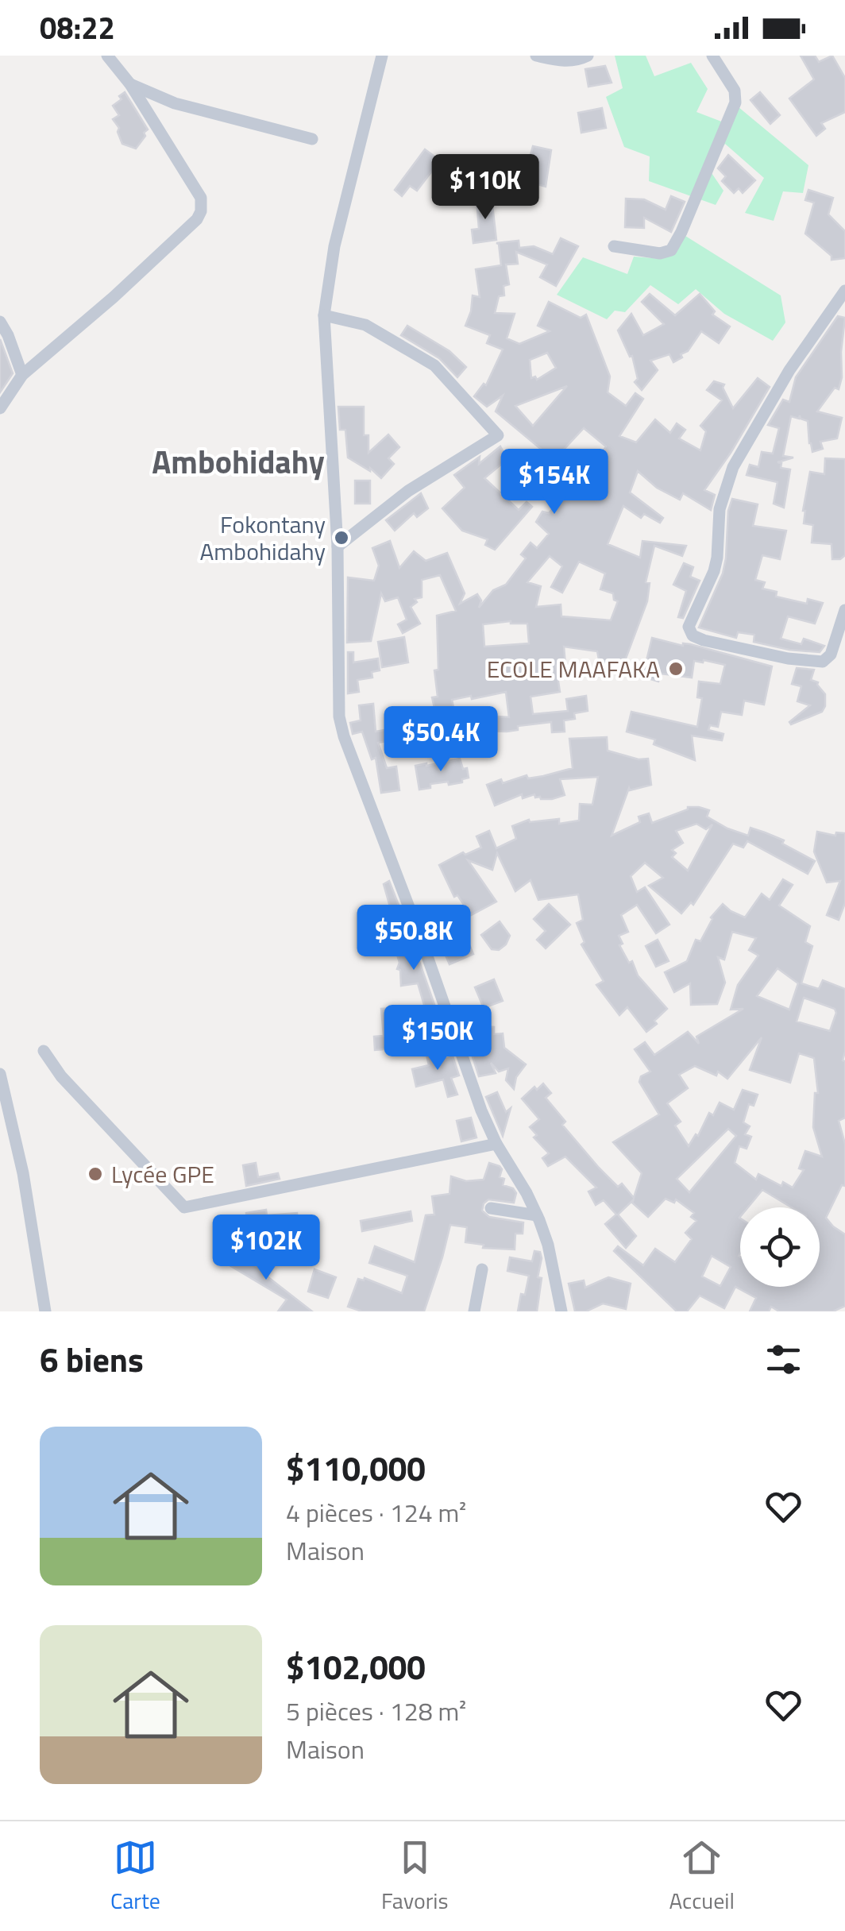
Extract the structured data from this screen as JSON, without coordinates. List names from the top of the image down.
{
  "districts": ["Ambohidahy"],
  "places": ["Fokontany Ambohidahy", "ECOLE MAAFAKA", "Lycée GPE"],
  "page": {
    "status": "08:22",
    "price": [
      "$110K",
      "$154K",
      "$50.4K",
      "$50.8K",
      "$150K",
      "$102K"
    ],
    "heading": "6 biens",
    "list": [
      {
        "name": "$110,000",
        "note": "4 pièces · 124 m² · Maison"
      },
      {
        "name": "$102,000",
        "note": "5 pièces · 128 m² · Maison"
      }
    ],
    "tabs": ["Carte", "Favoris", "Accueil"]
  }
}
